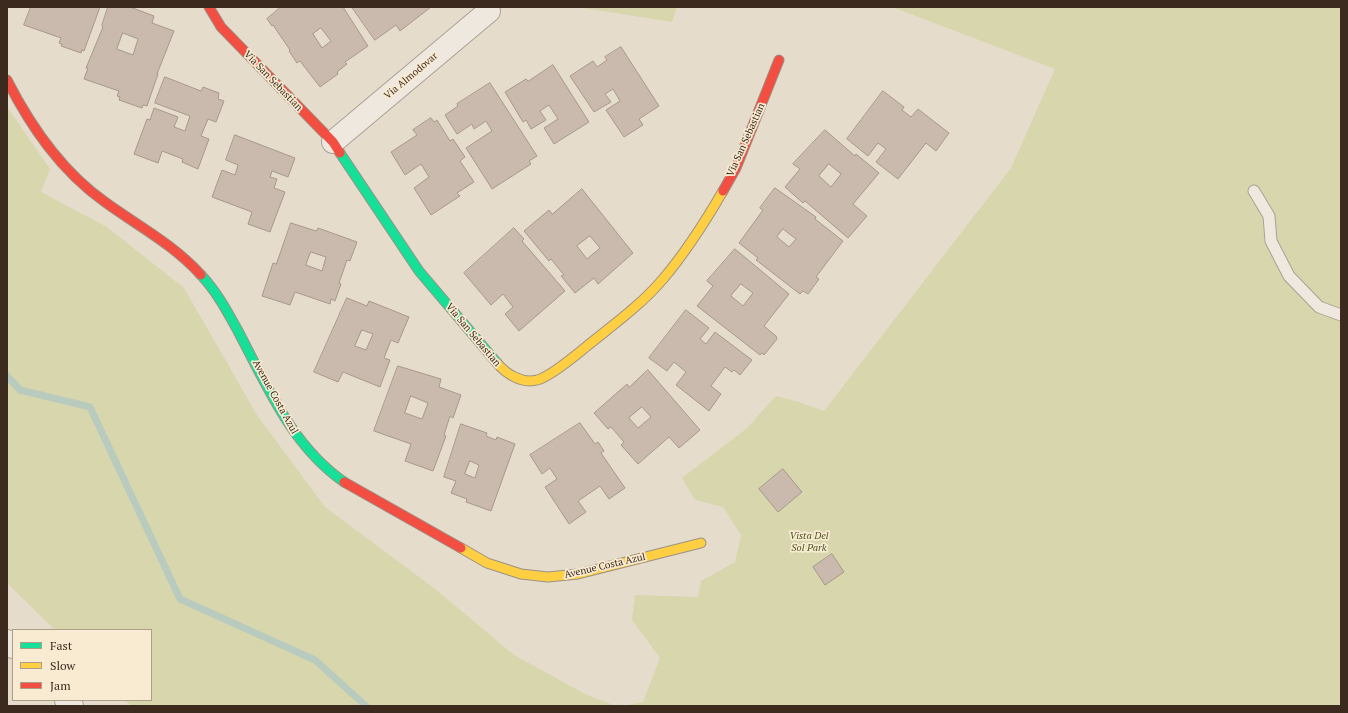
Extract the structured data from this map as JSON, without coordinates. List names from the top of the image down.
{
  "streets": {
    "street": ["Via Almodovar", "Via San Sebastian", "Avenue Costa Azul"]
  },
  "crossings": [
    ["Via Almodovar", "Via San Sebastian"]
  ],
  "parks": ["Vista Del Sol Park"],
  "legend": ["Fast", "Slow", "Jam"]
}
